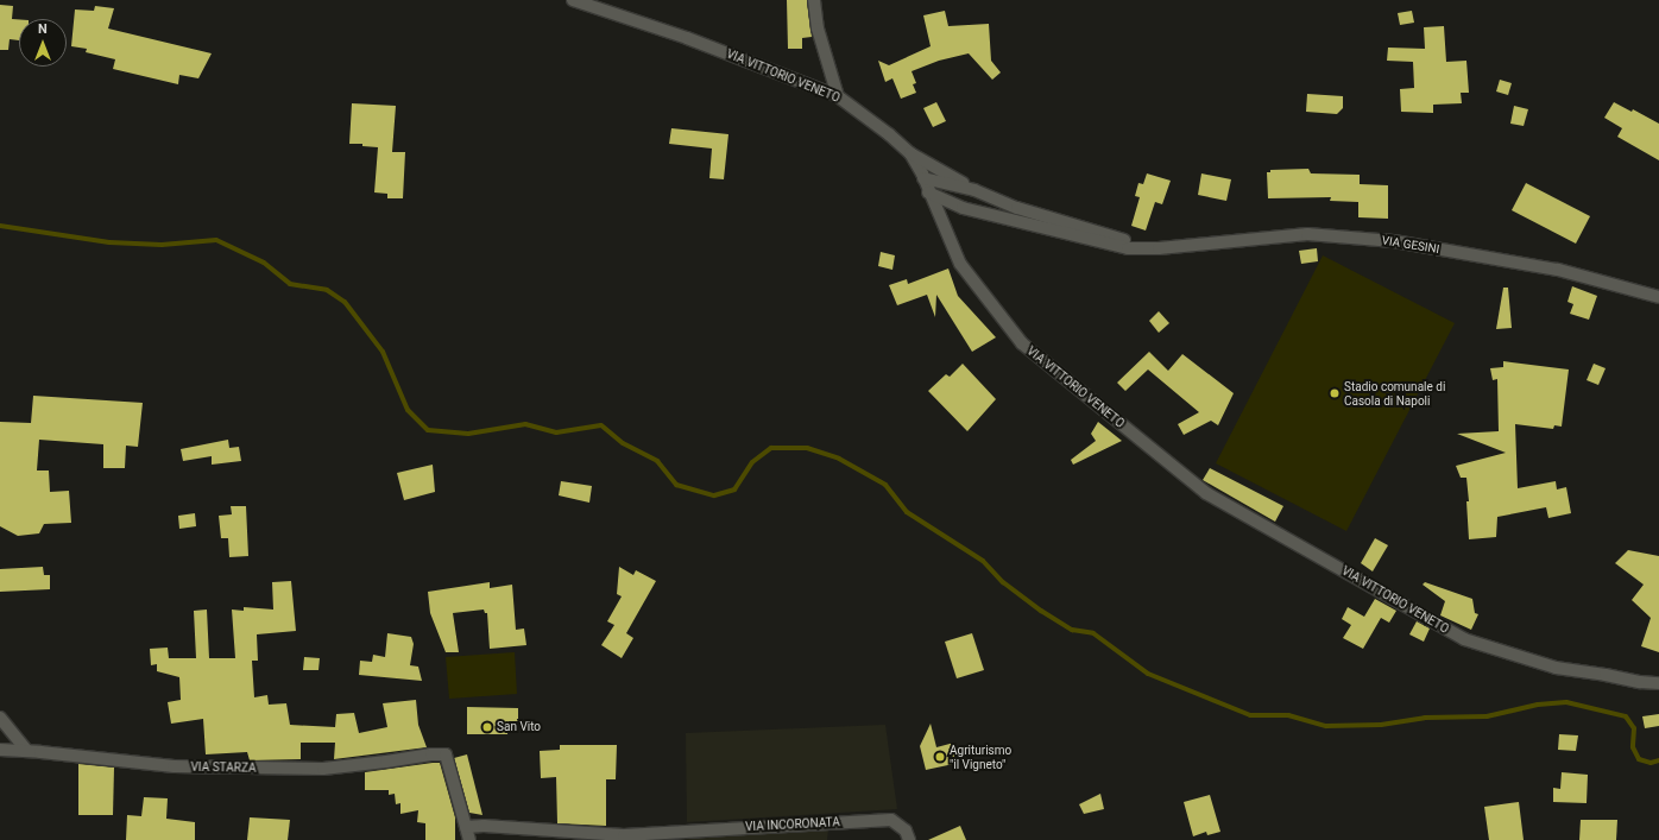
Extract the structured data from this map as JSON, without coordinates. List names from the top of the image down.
{
  "streets": {
    "street": [
      "VIA VITTORIO VENETO",
      "VIA GESINI",
      "VIA STARZA",
      "VIA INCORONATA"
    ]
  },
  "crossings": [
    ["VIA VITTORIO VENETO", "VIA GESINI"],
    ["VIA STARZA", "VIA INCORONATA"]
  ],
  "places": ["Stadio comunale di Casola di Napoli", "San Vito", "Agriturismo \"il Vigneto\""],
  "north": "top"
}
